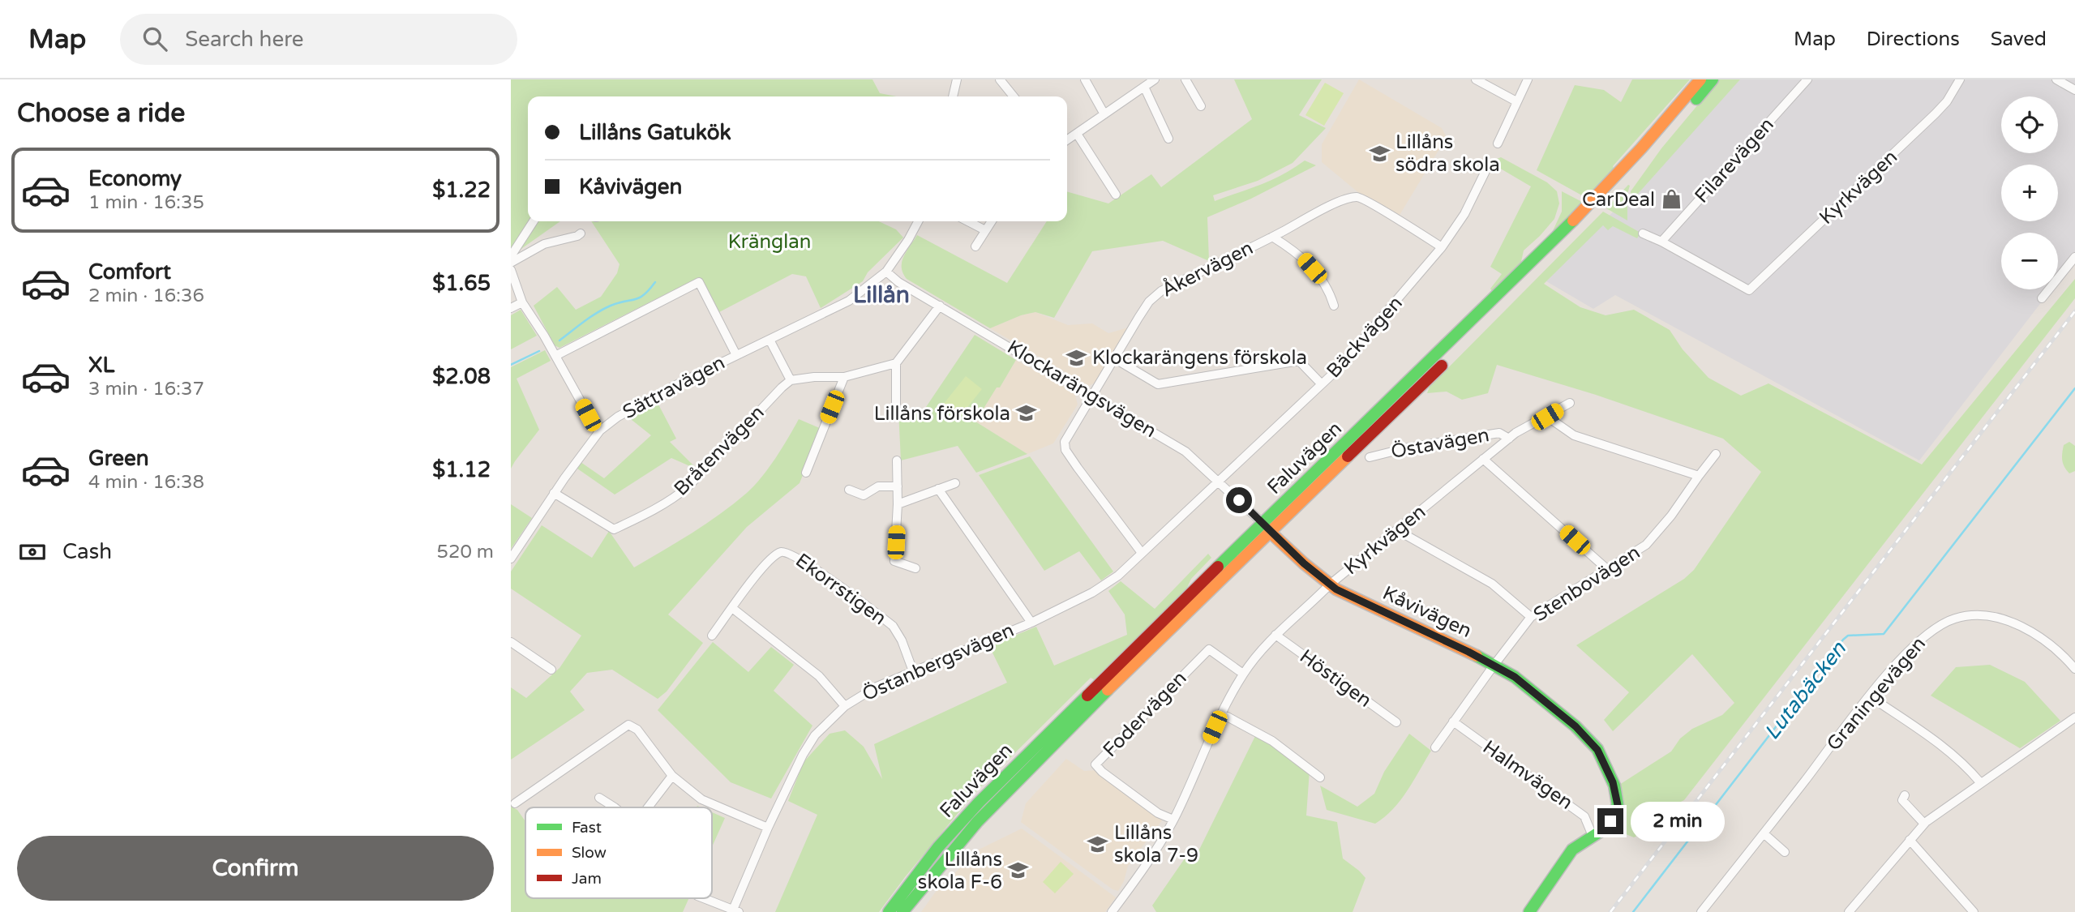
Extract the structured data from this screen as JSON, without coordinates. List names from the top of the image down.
{
  "streets": {
    "main road": ["Faluvägen", "Kåvivägen"],
    "street": [
      "Filarevägen",
      "Kyrkvägen",
      "Åkervägen",
      "Bäckvägen",
      "Sättravägen",
      "Klockarängsvägen",
      "Östavägen",
      "Bråtenvägen",
      "Stenbovägen",
      "Ekorrstigen",
      "Östanbergsvägen",
      "Höstigen",
      "Graningevägen",
      "Fodervägen",
      "Halmvägen"
    ]
  },
  "crossings": [
    ["Filarevägen", "Kyrkvägen"],
    ["Kyrkvägen", "Östavägen"],
    ["Kyrkvägen", "Kåvivägen"],
    ["Kyrkvägen", "Höstigen"],
    ["Kyrkvägen", "Fodervägen"],
    ["Åkervägen", "Bäckvägen"],
    ["Åkervägen", "Klockarängsvägen"],
    ["Åkervägen", "Östanbergsvägen"],
    ["Bäckvägen", "Klockarängsvägen"],
    ["Bäckvägen", "Östanbergsvägen"],
    ["Sättravägen", "Klockarängsvägen"],
    ["Sättravägen", "Bråtenvägen"],
    ["Klockarängsvägen", "Faluvägen"],
    ["Klockarängsvägen", "Kåvivägen"],
    ["Klockarängsvägen", "Östanbergsvägen"],
    ["Östavägen", "Stenbovägen"],
    ["Faluvägen", "Kåvivägen"],
    ["Stenbovägen", "Kåvivägen"],
    ["Stenbovägen", "Halmvägen"],
    ["Ekorrstigen", "Östanbergsvägen"],
    ["Kåvivägen", "Halmvägen"]
  ],
  "districts": ["Lillån"],
  "water": ["Lutabäcken"],
  "parks": ["Kränglan"],
  "places": {
    "school or university": [
      "Lillåns södra skola",
      "Klockarängens förskola",
      "Lillåns förskola",
      "Lillåns skola 7-9",
      "Lillåns skola F-6"
    ],
    "shop": ["CarDeal"]
  },
  "legend": ["Fast", "Slow", "Jam"],
  "page": {
    "header": "Map",
    "search": "Search here",
    "nav": ["Map", "Directions", "Saved"],
    "heading": "Choose a ride",
    "map_buttons": ["+", "−"],
    "banner": ["Lillåns Gatukök", "Kåvivägen"],
    "list": [
      {
        "name": "Economy",
        "note": "1 min · 16:35",
        "value": "$1.22"
      },
      {
        "name": "Comfort",
        "note": "2 min · 16:36",
        "value": "$1.65"
      },
      {
        "name": "XL",
        "note": "3 min · 16:37",
        "value": "$2.08"
      },
      {
        "name": "Green",
        "note": "4 min · 16:38",
        "value": "$1.12"
      }
    ],
    "pay": ["Cash", "520 m"],
    "bubble": "2 min",
    "buttons": "Confirm"
  }
}
